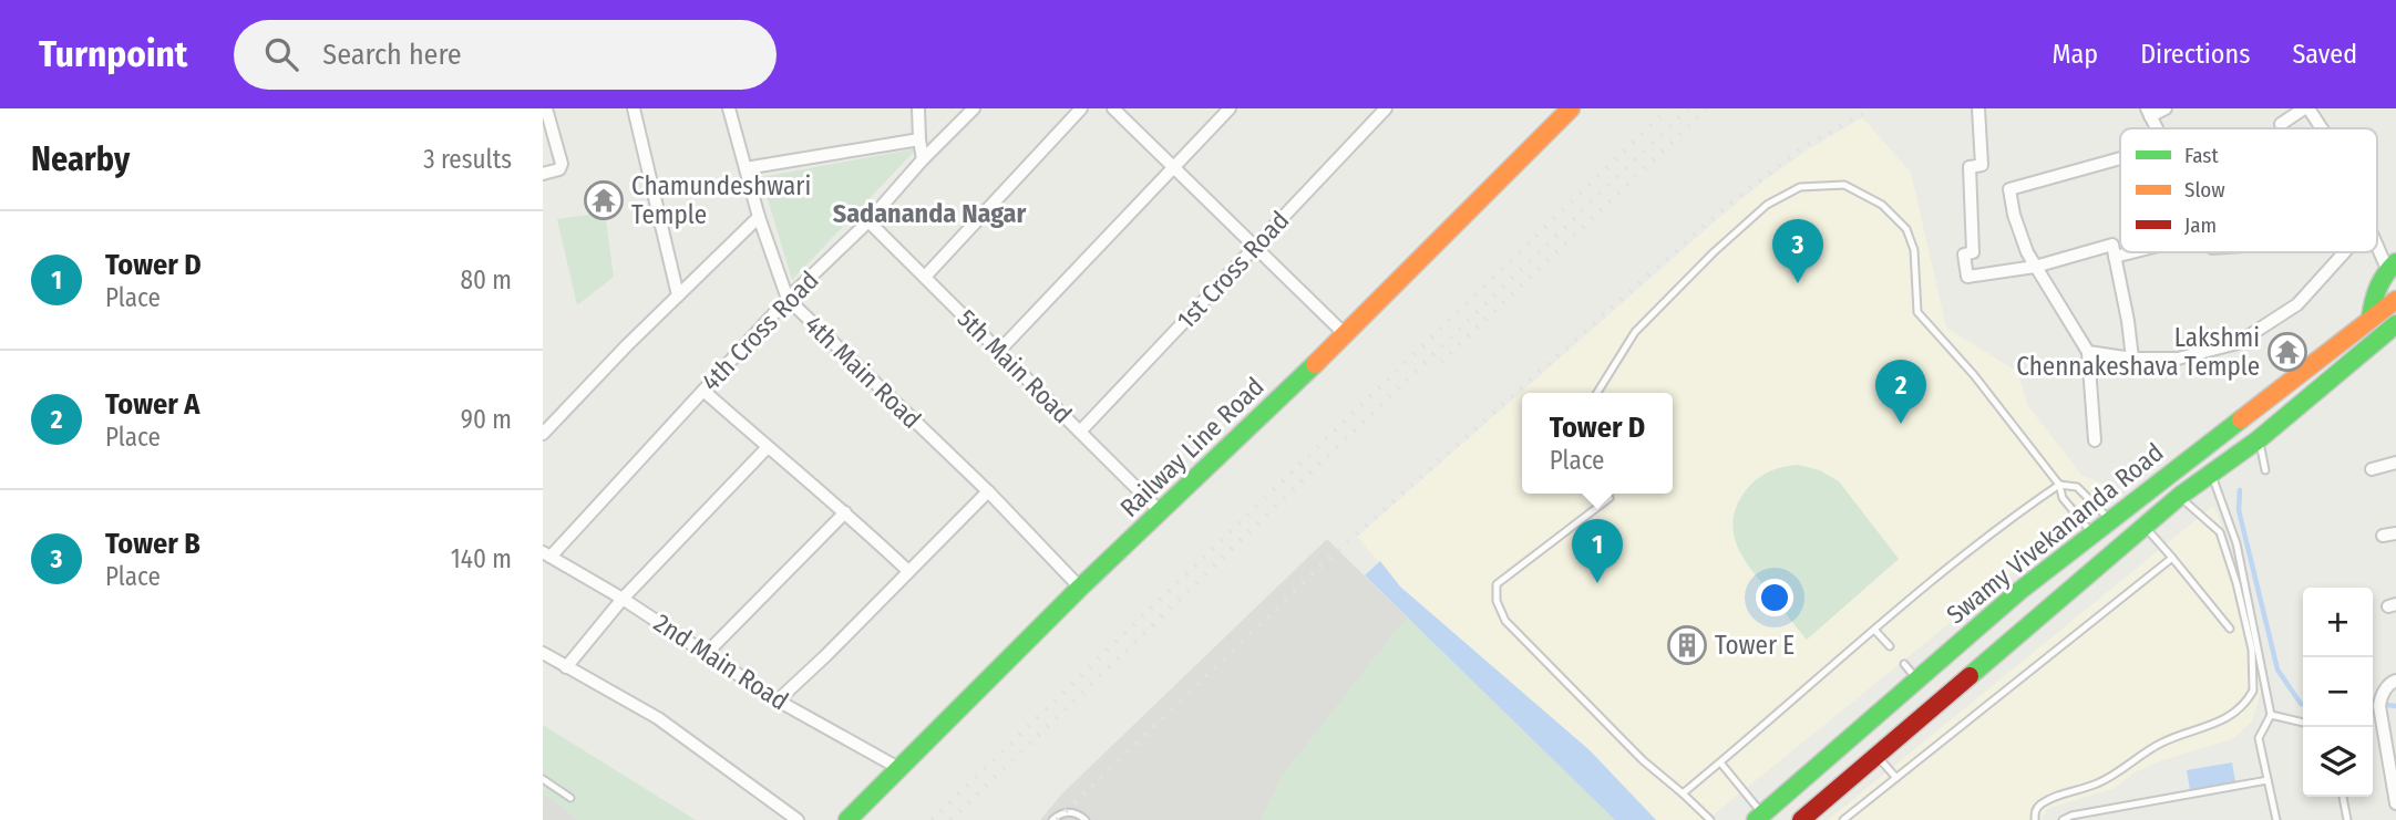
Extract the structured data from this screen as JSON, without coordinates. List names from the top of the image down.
{
  "streets": {
    "main road": ["Railway Line Road", "Swamy Vivekananda Road"],
    "street": [
      "1st Cross Road",
      "4th Cross Road",
      "5th Main Road",
      "4th Main Road",
      "2nd Main Road"
    ]
  },
  "crossings": [
    ["1st Cross Road", "5th Main Road"],
    ["4th Cross Road", "5th Main Road"],
    ["4th Cross Road", "4th Main Road"],
    ["4th Cross Road", "2nd Main Road"],
    ["5th Main Road", "Railway Line Road"],
    ["4th Main Road", "Railway Line Road"],
    ["Railway Line Road", "2nd Main Road"]
  ],
  "districts": ["Sadananda Nagar"],
  "places": {
    "temple": ["Chamundeshwari Temple", "Lakshmi Chennakeshava Temple"],
    "building": ["Tower E"]
  },
  "legend": ["Fast", "Slow", "Jam"],
  "page": {
    "header": "Turnpoint",
    "search": "Search here",
    "nav": ["Map", "Directions", "Saved"],
    "heading": ["Nearby", "3 results"],
    "list": [
      {
        "mark": "1",
        "name": "Tower D",
        "note": "Place",
        "value": "80 m"
      },
      {
        "mark": "2",
        "name": "Tower A",
        "note": "Place",
        "value": "90 m"
      },
      {
        "mark": "3",
        "name": "Tower B",
        "note": "Place",
        "value": "140 m"
      }
    ],
    "pins": ["3", "2", "1"],
    "popup": ["Tower D", "Place"],
    "map_buttons": ["+", "−"]
  }
}
